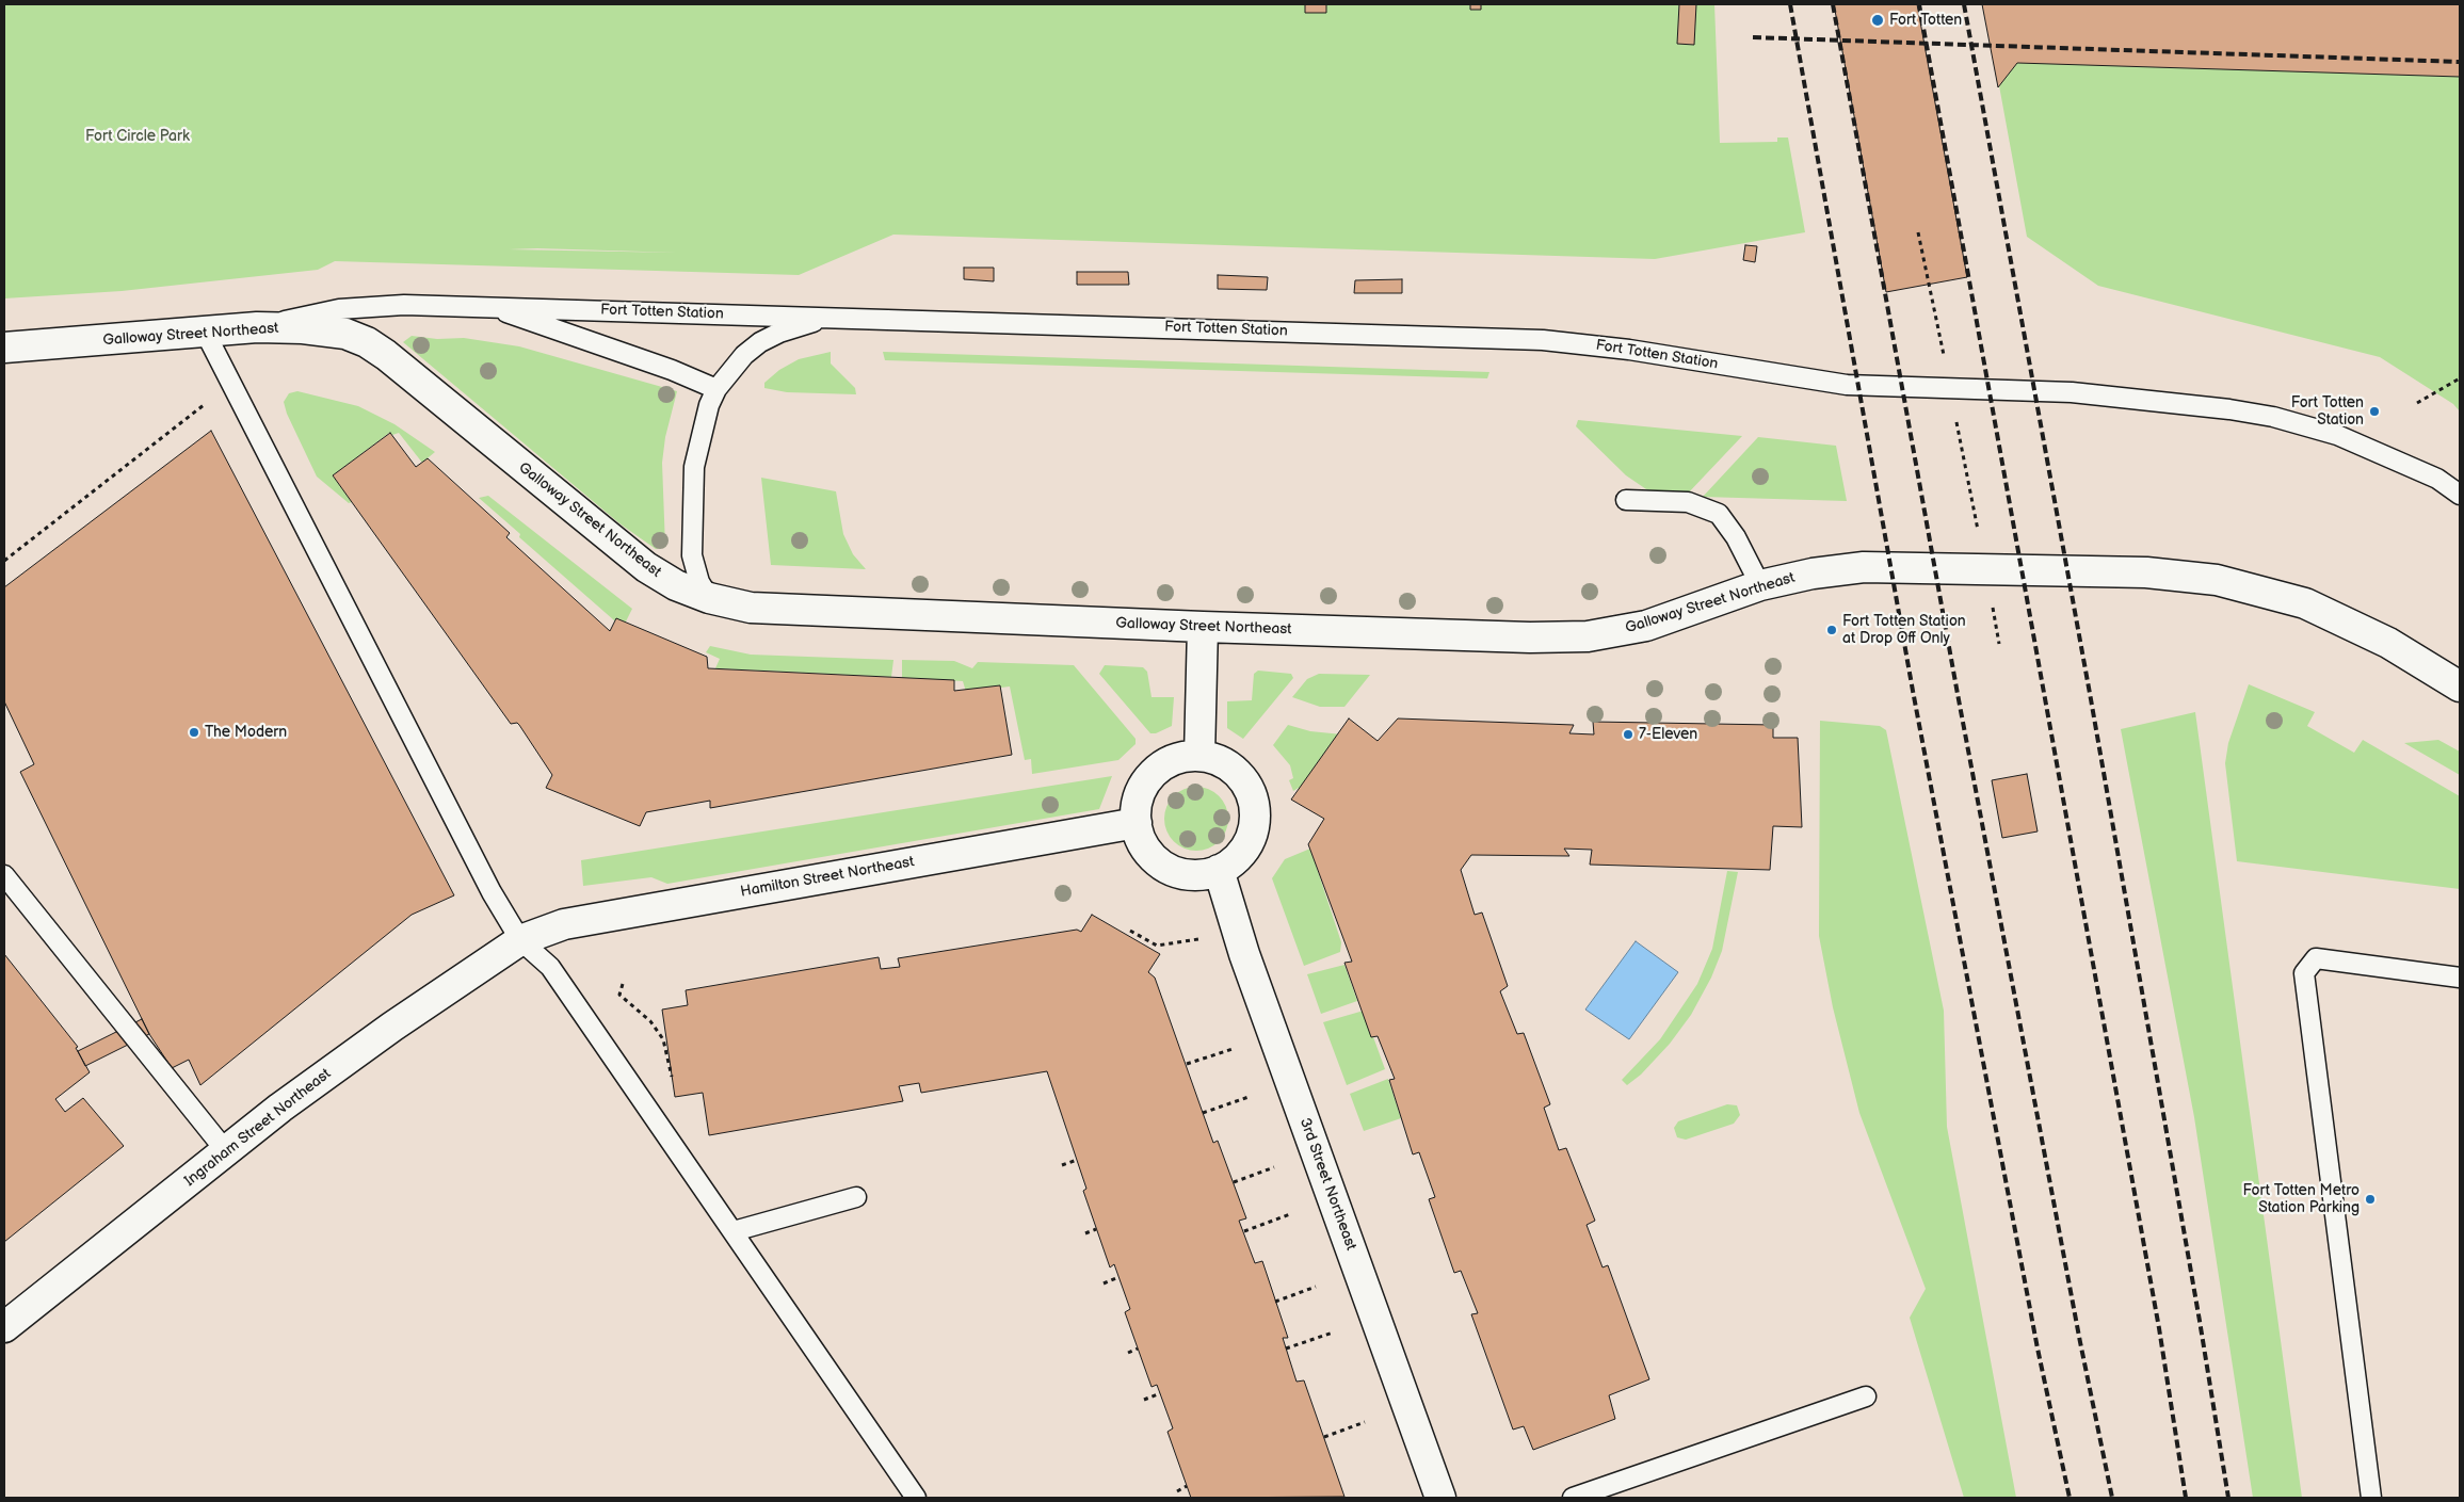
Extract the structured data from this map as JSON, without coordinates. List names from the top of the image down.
{
  "streets": {
    "street": [
      "Galloway Street Northeast",
      "Hamilton Street Northeast",
      "Ingraham Street Northeast",
      "3rd Street Northeast"
    ],
    "lane": ["Fort Totten Station"]
  },
  "crossings": [
    ["Fort Totten Station", "Galloway Street Northeast"],
    ["Hamilton Street Northeast", "Ingraham Street Northeast"],
    ["Hamilton Street Northeast", "3rd Street Northeast"]
  ],
  "parks": ["Fort Circle Park"],
  "places": [
    "Fort Totten",
    "Fort Totten Station",
    "Fort Totten Station at Drop Off Only",
    "The Modern",
    "7-Eleven",
    "Fort Totten Metro Station Parking"
  ]
}
